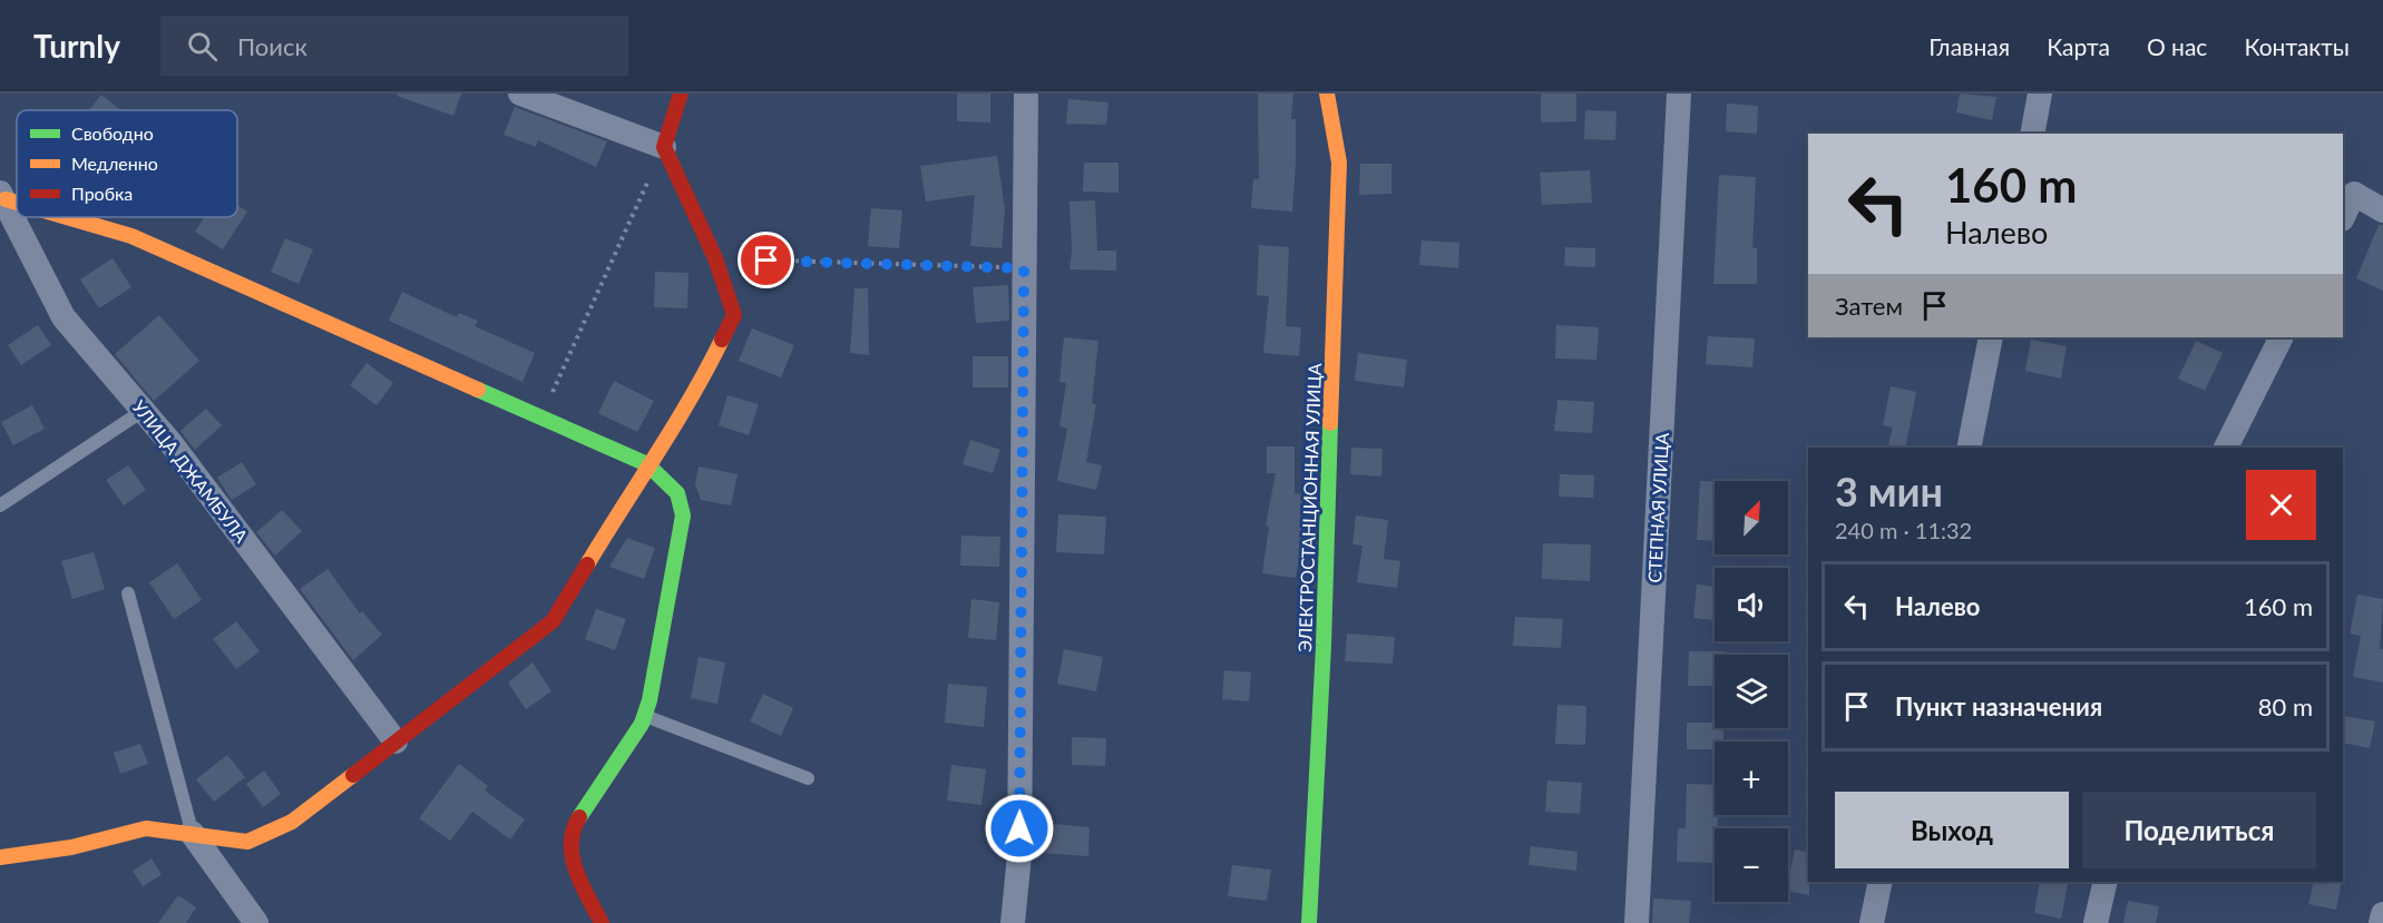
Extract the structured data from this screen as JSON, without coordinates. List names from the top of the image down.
{
  "streets": {
    "street": ["УЛИЦА ДЖАМБУЛА", "ЭЛЕКТРОСТАНЦИОННАЯ УЛИЦА", "СТЕПНАЯ УЛИЦА"]
  },
  "legend": ["Свободно", "Медленно", "Пробка"],
  "north": "top right",
  "page": {
    "header": "Turnly",
    "search": "Поиск",
    "nav": [
      "Главная",
      "Карта",
      "О нас",
      "Контакты"
    ],
    "turn": ["160 m", "Налево"],
    "then": "Затем",
    "heading": ["3 мин", "240 m · 11:32"],
    "map_buttons": ["+", "−"],
    "list": [
      {
        "name": "Налево",
        "value": "160 m"
      },
      {
        "name": "Пункт назначения",
        "value": "80 m"
      }
    ],
    "buttons": ["Выход", "Поделиться"]
  }
}
